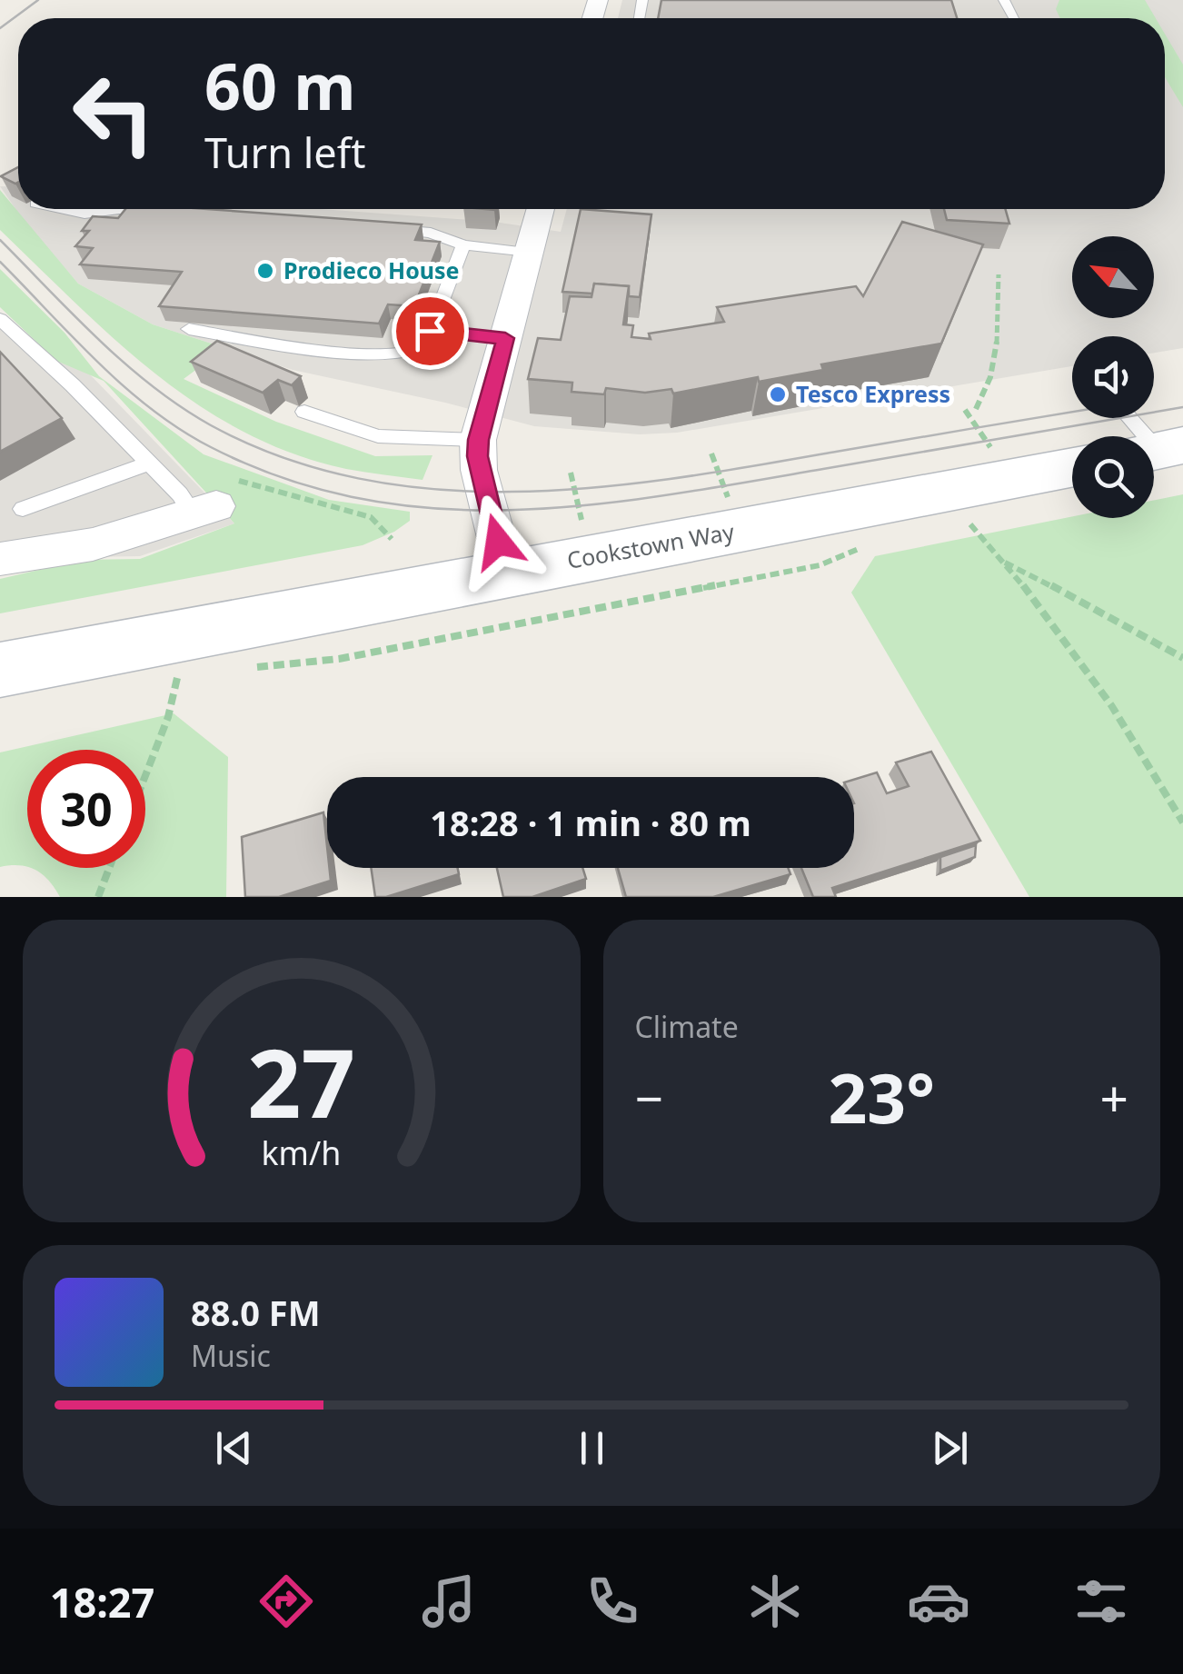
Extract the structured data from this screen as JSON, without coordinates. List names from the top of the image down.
{
  "streets": {
    "street": ["Cookstown Way"]
  },
  "places": ["Prodieco House", "Tesco Express"],
  "north": "top left",
  "page": {
    "turn": ["60 m", "Turn left"],
    "limit": "30",
    "trip": "18:28 · 1 min · 80 m",
    "tile": "Climate",
    "heat": ["−", "23°", "+"],
    "song": ["88.0 FM", "Music"],
    "tabs": "18:27",
    "gauge": ["27", "km/h"]
  }
}
